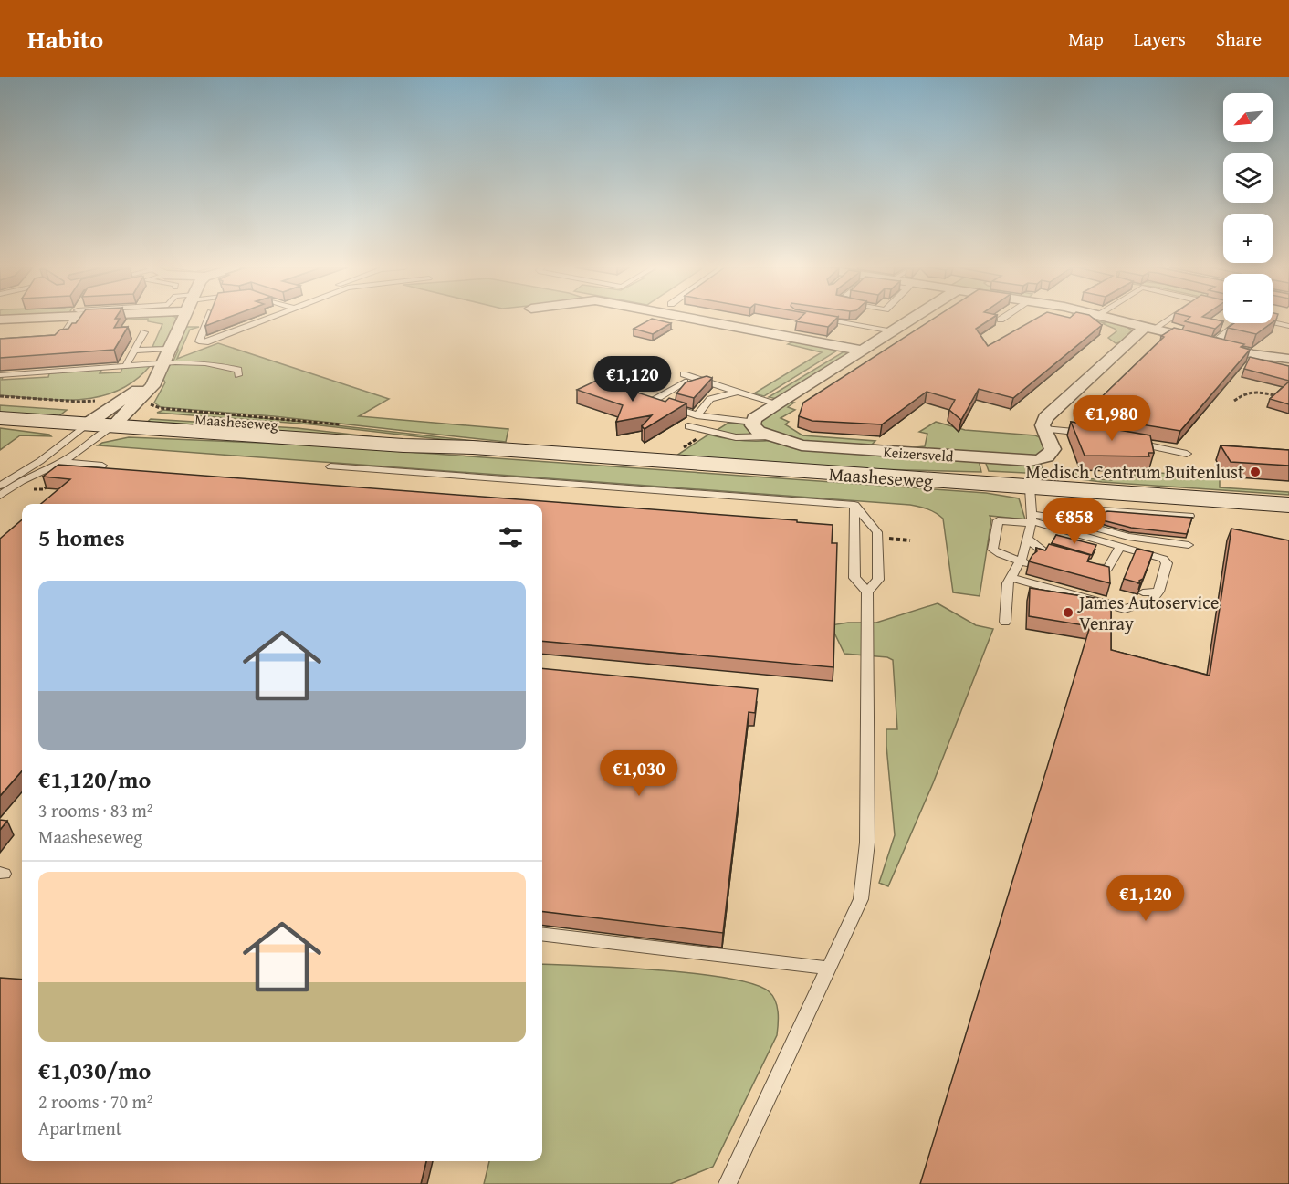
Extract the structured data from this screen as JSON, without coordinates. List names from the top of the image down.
{
  "streets": {
    "main road": ["Maasheseweg"],
    "street": ["Keizersveld"]
  },
  "places": ["Medisch Centrum Buitenlust", "James Autoservice Venray"],
  "north": "bottom left",
  "page": {
    "header": "Habito",
    "nav": ["Map", "Layers", "Share"],
    "map_buttons": ["+", "−"],
    "price": [
      "€1,120",
      "€1,980",
      "€858",
      "€1,030",
      "€1,120"
    ],
    "heading": "5 homes",
    "list": [
      {
        "name": "€1,120/mo",
        "note": "3 rooms · 83 m² · Maasheseweg"
      },
      {
        "name": "€1,030/mo",
        "note": "2 rooms · 70 m² · Apartment"
      }
    ]
  }
}
